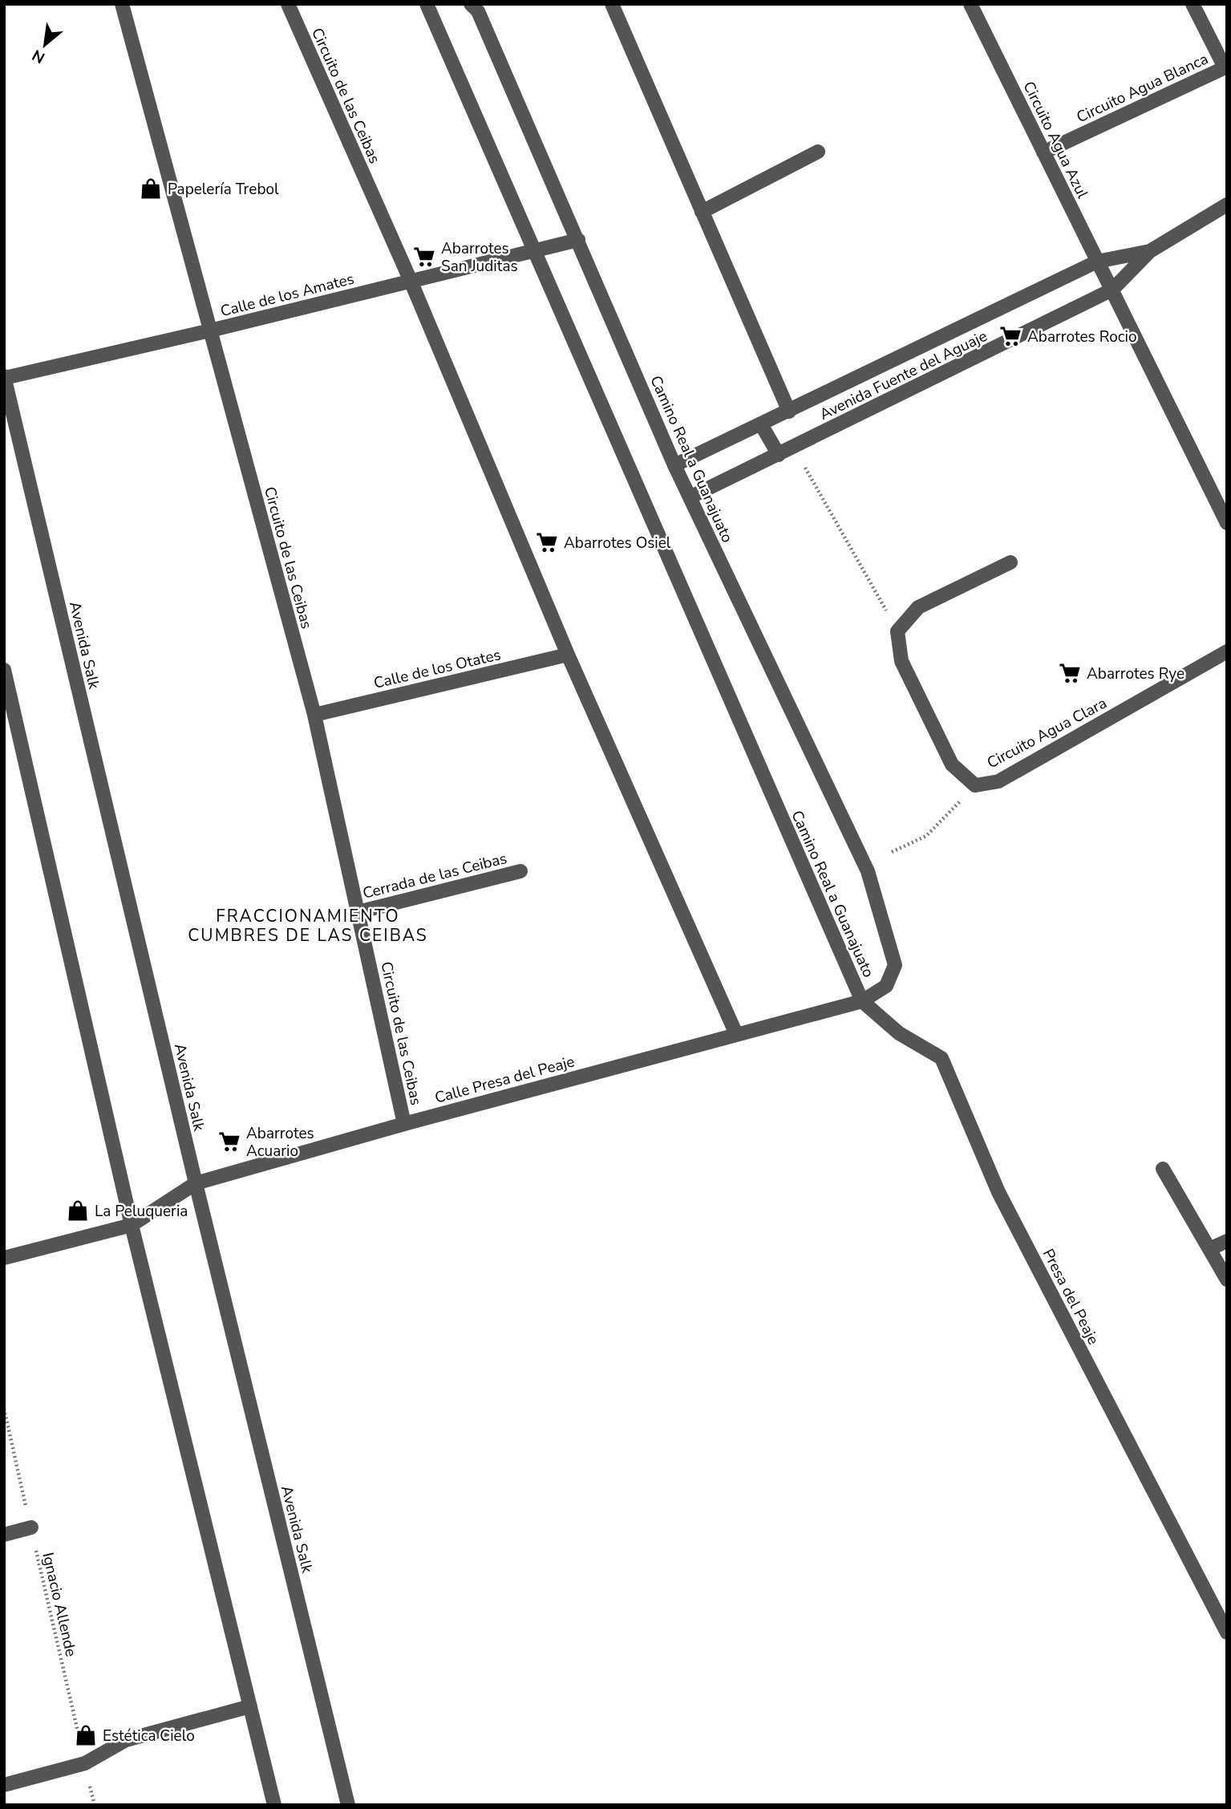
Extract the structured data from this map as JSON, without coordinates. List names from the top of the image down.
{
  "streets": {
    "street": [
      "Circuito Agua Blanca",
      "Circuito de las Ceibas",
      "Circuito Agua Azul",
      "Calle de los Amates",
      "Avenida Fuente del Aguaje",
      "Camino Real a Guanajuato",
      "Avenida Salk",
      "Calle de los Otates",
      "Circuito Agua Clara",
      "Cerrada de las Ceibas",
      "Calle Presa del Peaje",
      "Presa del Peaje"
    ],
    "path": ["Ignacio Allende"]
  },
  "crossings": [
    ["Circuito Agua Blanca", "Circuito Agua Azul"],
    ["Circuito de las Ceibas", "Calle de los Amates"],
    ["Circuito de las Ceibas", "Calle de los Otates"],
    ["Circuito de las Ceibas", "Cerrada de las Ceibas"],
    ["Circuito de las Ceibas", "Calle Presa del Peaje"],
    ["Circuito Agua Azul", "Avenida Fuente del Aguaje"],
    ["Calle de los Amates", "Camino Real a Guanajuato"],
    ["Calle de los Amates", "Avenida Salk"],
    ["Avenida Fuente del Aguaje", "Camino Real a Guanajuato"],
    ["Camino Real a Guanajuato", "Calle Presa del Peaje"],
    ["Camino Real a Guanajuato", "Presa del Peaje"],
    ["Avenida Salk", "Calle Presa del Peaje"],
    ["Calle Presa del Peaje", "Presa del Peaje"]
  ],
  "districts": ["FRACCIONAMIENTO CUMBRES DE LAS CEIBAS"],
  "places": {
    "shop": ["Papelería Trebol", "La Peluqueria", "Estética Cielo"],
    "supermarket": [
      "Abarrotes San Juditas",
      "Abarrotes Rocio",
      "Abarrotes Osiel",
      "Abarrotes Rye",
      "Abarrotes Acuario"
    ]
  },
  "north": "bottom left"
}
